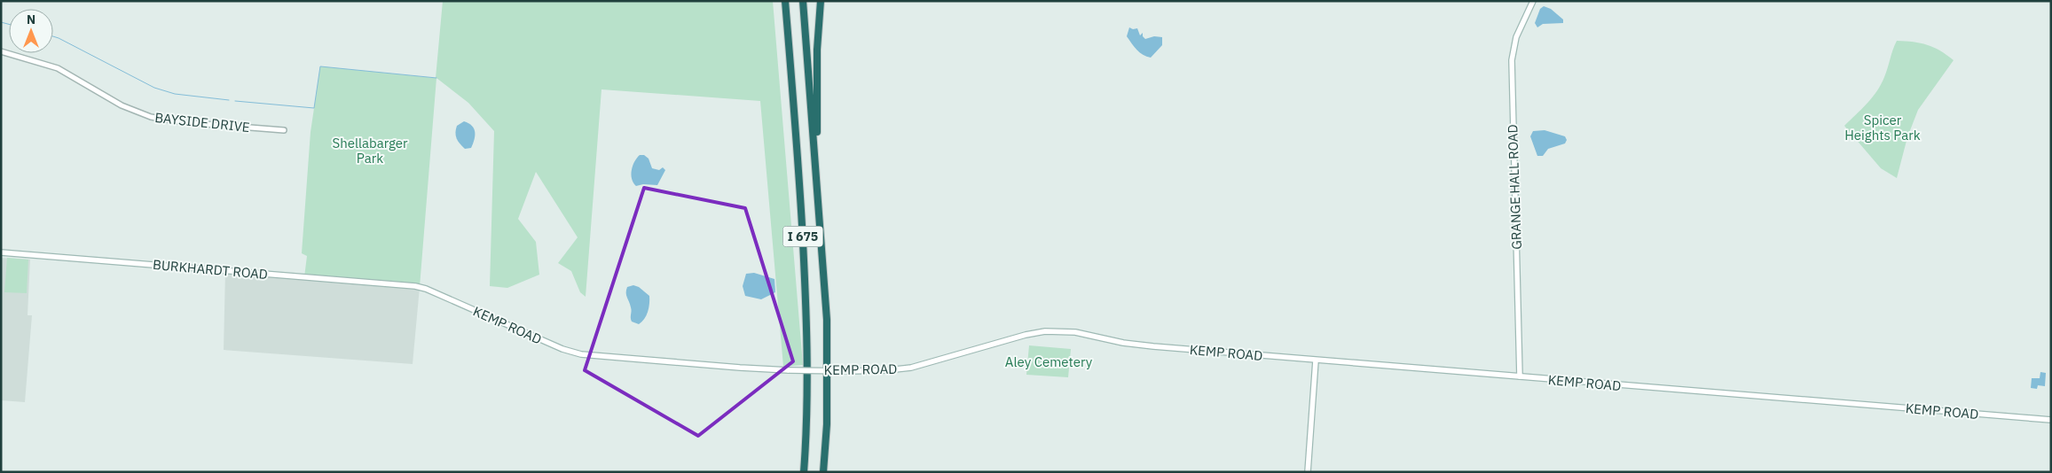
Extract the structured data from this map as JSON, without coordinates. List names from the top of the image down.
{
  "streets": {
    "highway": ["I 675"],
    "main road": ["GRANGE HALL ROAD", "BURKHARDT ROAD", "KEMP ROAD"],
    "street": ["BAYSIDE DRIVE"]
  },
  "crossings": [
    ["GRANGE HALL ROAD", "KEMP ROAD"],
    ["BURKHARDT ROAD", "KEMP ROAD"]
  ],
  "parks": ["Spicer Heights Park", "Shellabarger Park", "Aley Cemetery"],
  "north": "top"
}
